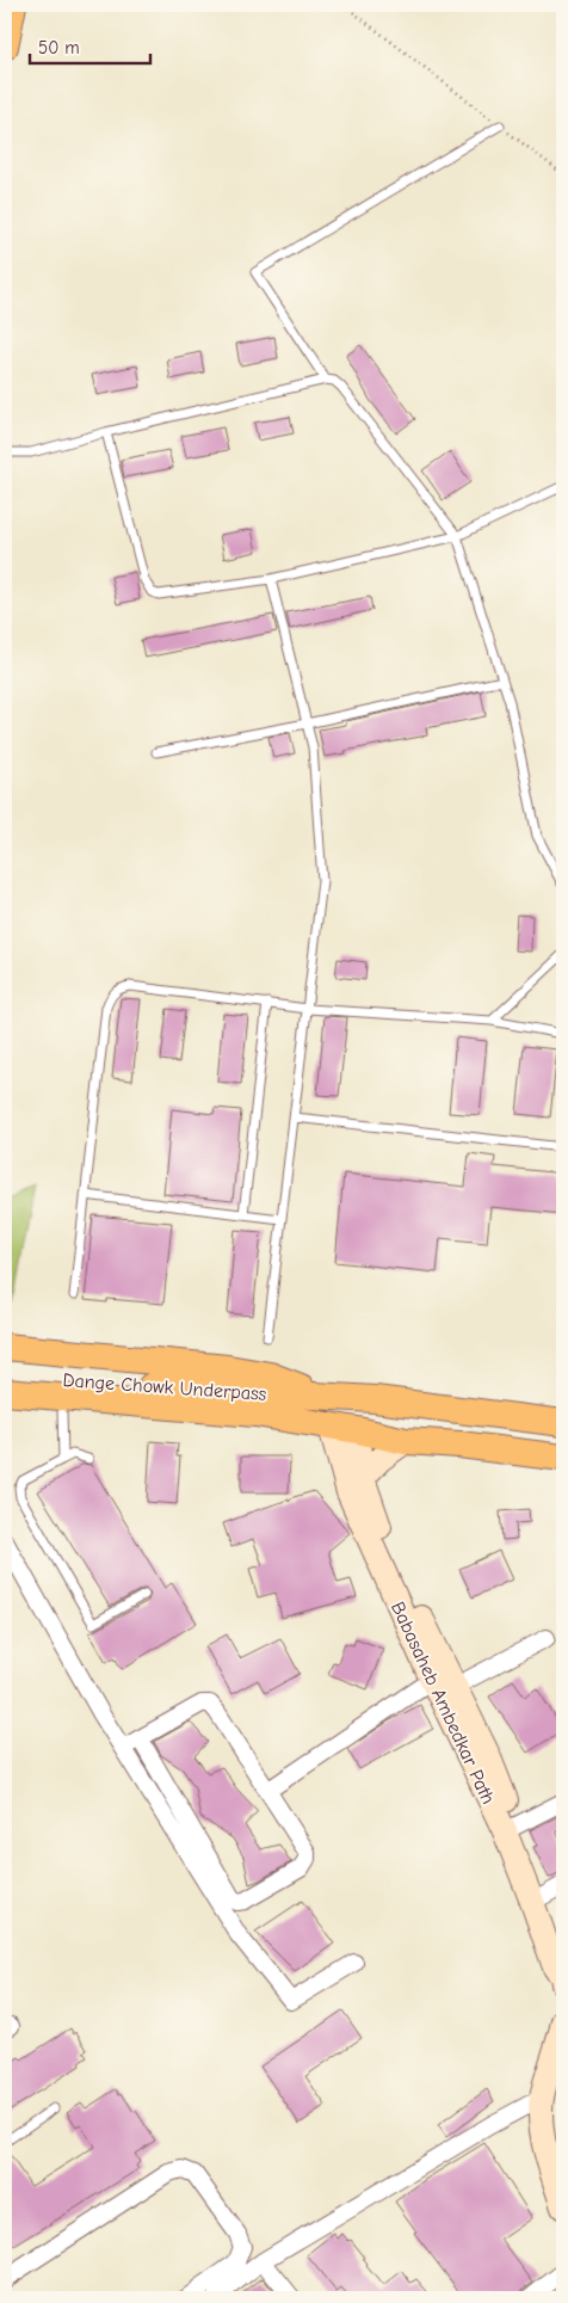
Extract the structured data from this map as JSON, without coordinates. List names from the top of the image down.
{
  "streets": {
    "main road": ["Dange Chowk Underpass"],
    "street": ["Babasaheb Ambedkar Path"]
  },
  "crossings": [
    ["Dange Chowk Underpass", "Babasaheb Ambedkar Path"]
  ],
  "scale_bar": "50 m"
}
